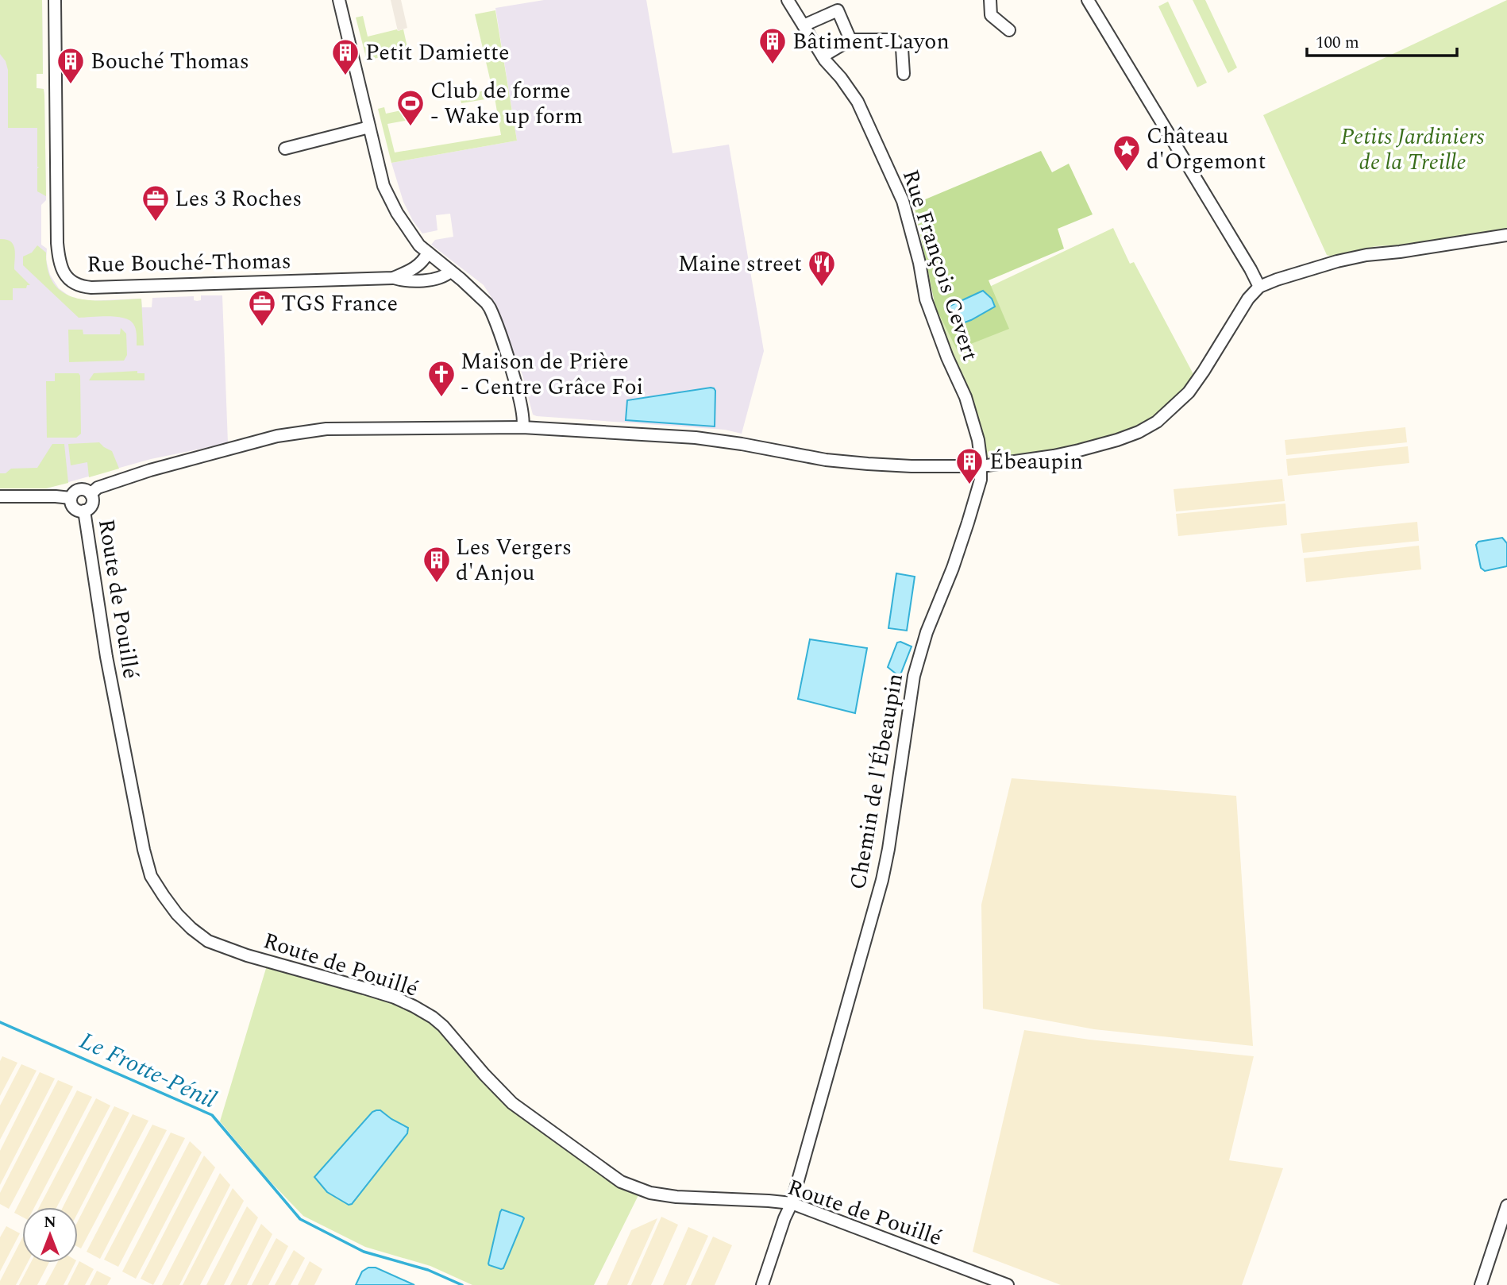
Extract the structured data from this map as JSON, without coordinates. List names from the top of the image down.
{
  "streets": {
    "street": [
      "Rue Bouché-Thomas",
      "Rue François Cevert",
      "Route de Pouillé",
      "Chemin de l'Ébeaupin"
    ]
  },
  "crossings": [
    ["Rue François Cevert", "Chemin de l'Ébeaupin"],
    ["Route de Pouillé", "Chemin de l'Ébeaupin"]
  ],
  "water": ["Le Frotte-Pénil"],
  "parks": ["Petits Jardiniers de la Treille"],
  "places": {
    "building": [
      "Bâtiment Layon",
      "Petit Damiette",
      "Bouché Thomas",
      "Ébeaupin",
      "Les Vergers d'Anjou"
    ],
    "sports": ["Club de forme - Wake up form"],
    "place": ["Château d'Orgemont"],
    "office": ["Les 3 Roches", "TGS France"],
    "restaurant": ["Maine street"],
    "church": ["Maison de Prière - Centre Grâce Foi"]
  },
  "scale_bar": "100 m",
  "north": "top"
}
